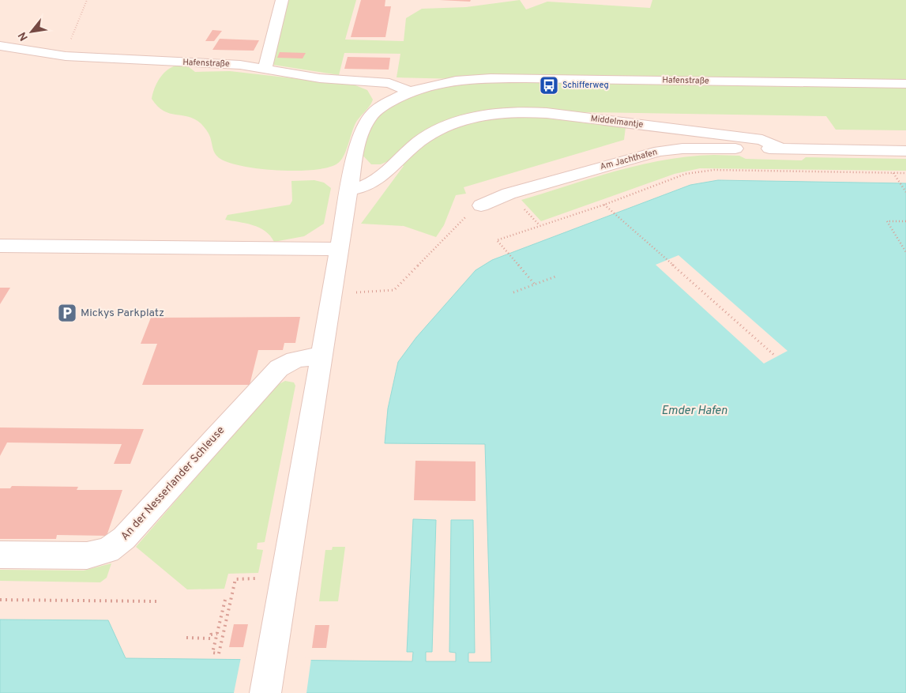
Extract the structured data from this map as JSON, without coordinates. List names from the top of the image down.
{
  "streets": {
    "street": [
      "Hafenstraße",
      "Middelmantje",
      "Am Jachthafen",
      "An der Nesserlander Schleuse"
    ]
  },
  "crossings": [
    ["Middelmantje", "Am Jachthafen"]
  ],
  "water": ["Emder Hafen"],
  "places": {
    "bus stop": ["Schifferweg"],
    "parking": ["Mickys Parkplatz"]
  },
  "north": "bottom left"
}
